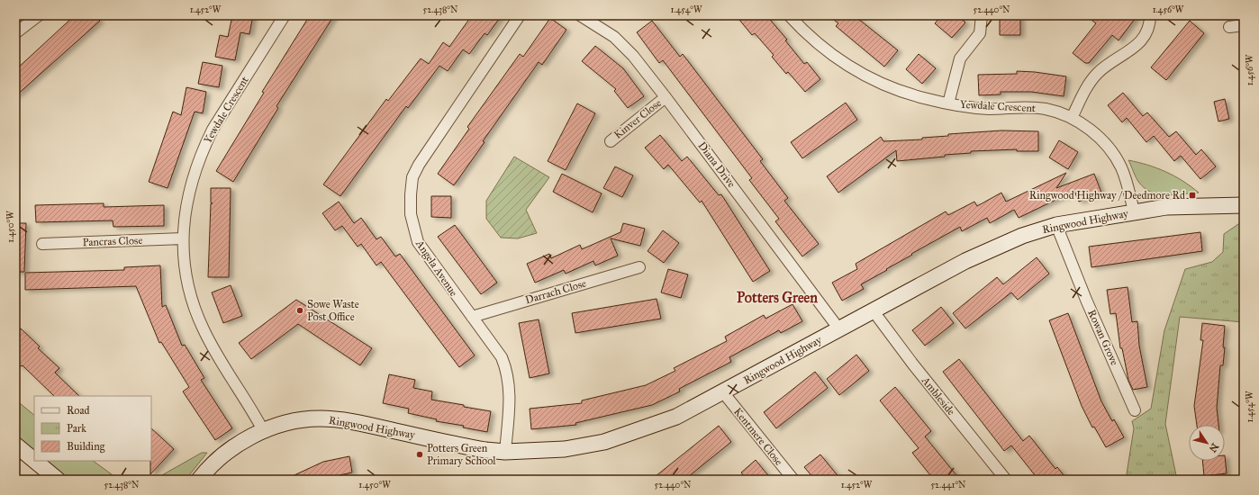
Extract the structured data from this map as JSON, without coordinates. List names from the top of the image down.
{
  "streets": {
    "street": [
      "Yewdale Crescent",
      "Kinver Close",
      "Diana Drive",
      "Ringwood Highway",
      "Pancras Close",
      "Angela Avenue",
      "Darrach Close",
      "Rowan Grove",
      "Ambleside",
      "Kentmere Close"
    ]
  },
  "crossings": [
    ["Yewdale Crescent", "Ringwood Highway"],
    ["Yewdale Crescent", "Pancras Close"],
    ["Kinver Close", "Diana Drive"],
    ["Diana Drive", "Ringwood Highway"],
    ["Ringwood Highway", "Angela Avenue"],
    ["Ringwood Highway", "Rowan Grove"],
    ["Ringwood Highway", "Ambleside"],
    ["Ringwood Highway", "Kentmere Close"],
    ["Angela Avenue", "Darrach Close"]
  ],
  "districts": ["Potters Green"],
  "places": {
    "transit": ["Ringwood Highway / Deedmore Rd"],
    "other": ["Sowe Waste Post Office", "Potters Green Primary School"]
  },
  "legend": ["Road", "Park", "Building"],
  "north": "bottom right",
  "coordinates": [
    "1.452°W",
    "52.438°N",
    "1.454°W",
    "52.440°N",
    "1.456°W",
    "1.450°W",
    "52.441°N"
  ]
}
